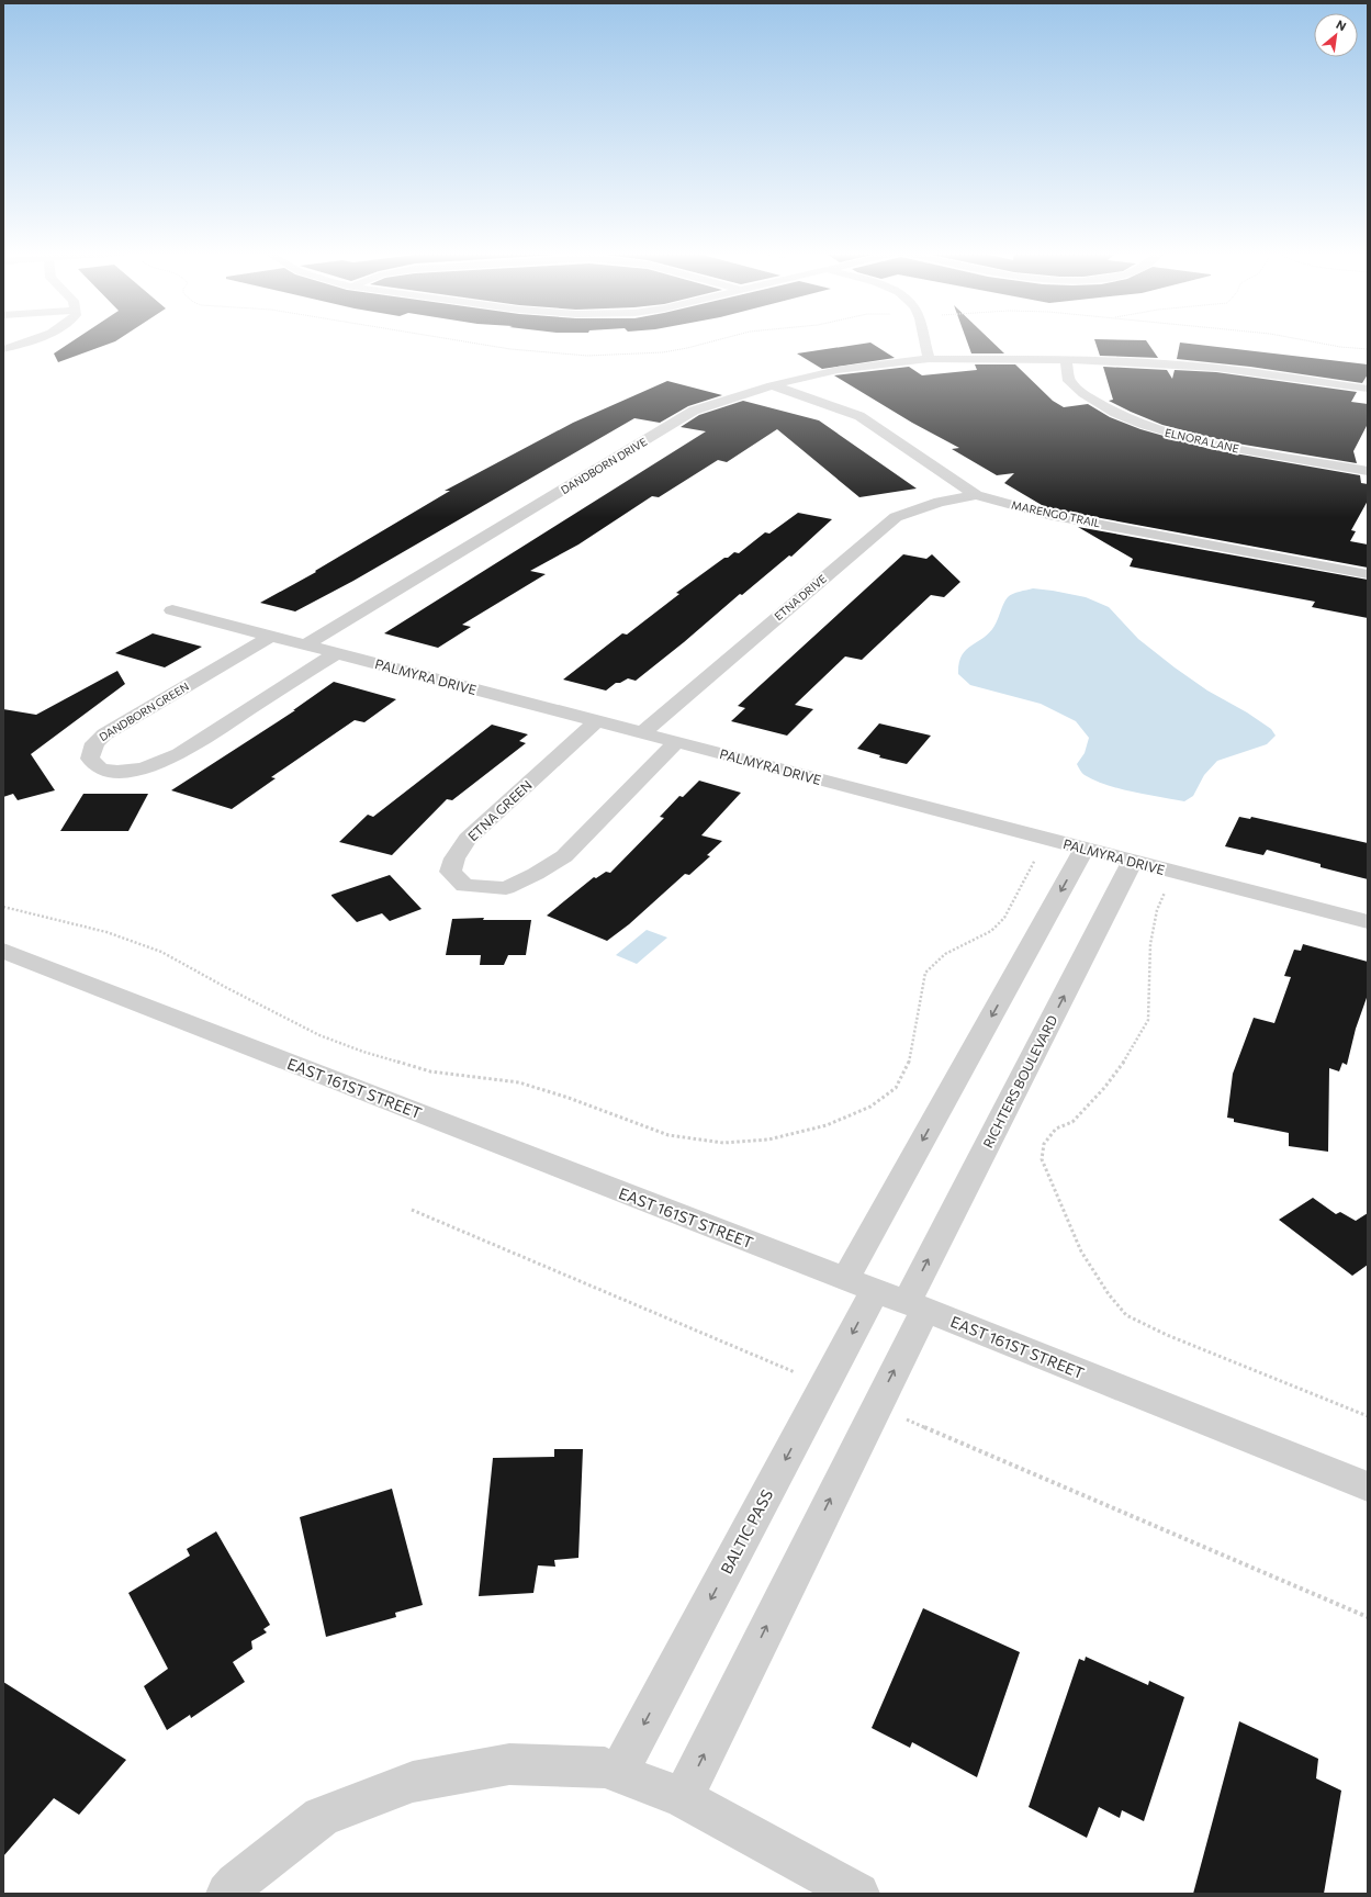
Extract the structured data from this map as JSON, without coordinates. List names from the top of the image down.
{
  "streets": {
    "street": [
      "ELNORA LANE",
      "DANDBORN DRIVE",
      "MARENGO TRAIL",
      "ETNA DRIVE",
      "PALMYRA DRIVE",
      "DANDBORN GREEN",
      "ETNA GREEN",
      "RICHTERS BOULEVARD",
      "EAST 161ST STREET",
      "BALTIC PASS"
    ]
  },
  "crossings": [
    ["ELNORA LANE", "DANDBORN DRIVE"],
    ["DANDBORN DRIVE", "MARENGO TRAIL"],
    ["DANDBORN DRIVE", "PALMYRA DRIVE"],
    ["MARENGO TRAIL", "ETNA DRIVE"],
    ["ETNA DRIVE", "PALMYRA DRIVE"],
    ["PALMYRA DRIVE", "DANDBORN GREEN"],
    ["PALMYRA DRIVE", "ETNA GREEN"],
    ["PALMYRA DRIVE", "RICHTERS BOULEVARD"],
    ["RICHTERS BOULEVARD", "EAST 161ST STREET"],
    ["RICHTERS BOULEVARD", "BALTIC PASS"],
    ["EAST 161ST STREET", "BALTIC PASS"]
  ],
  "north": "top right"
}
